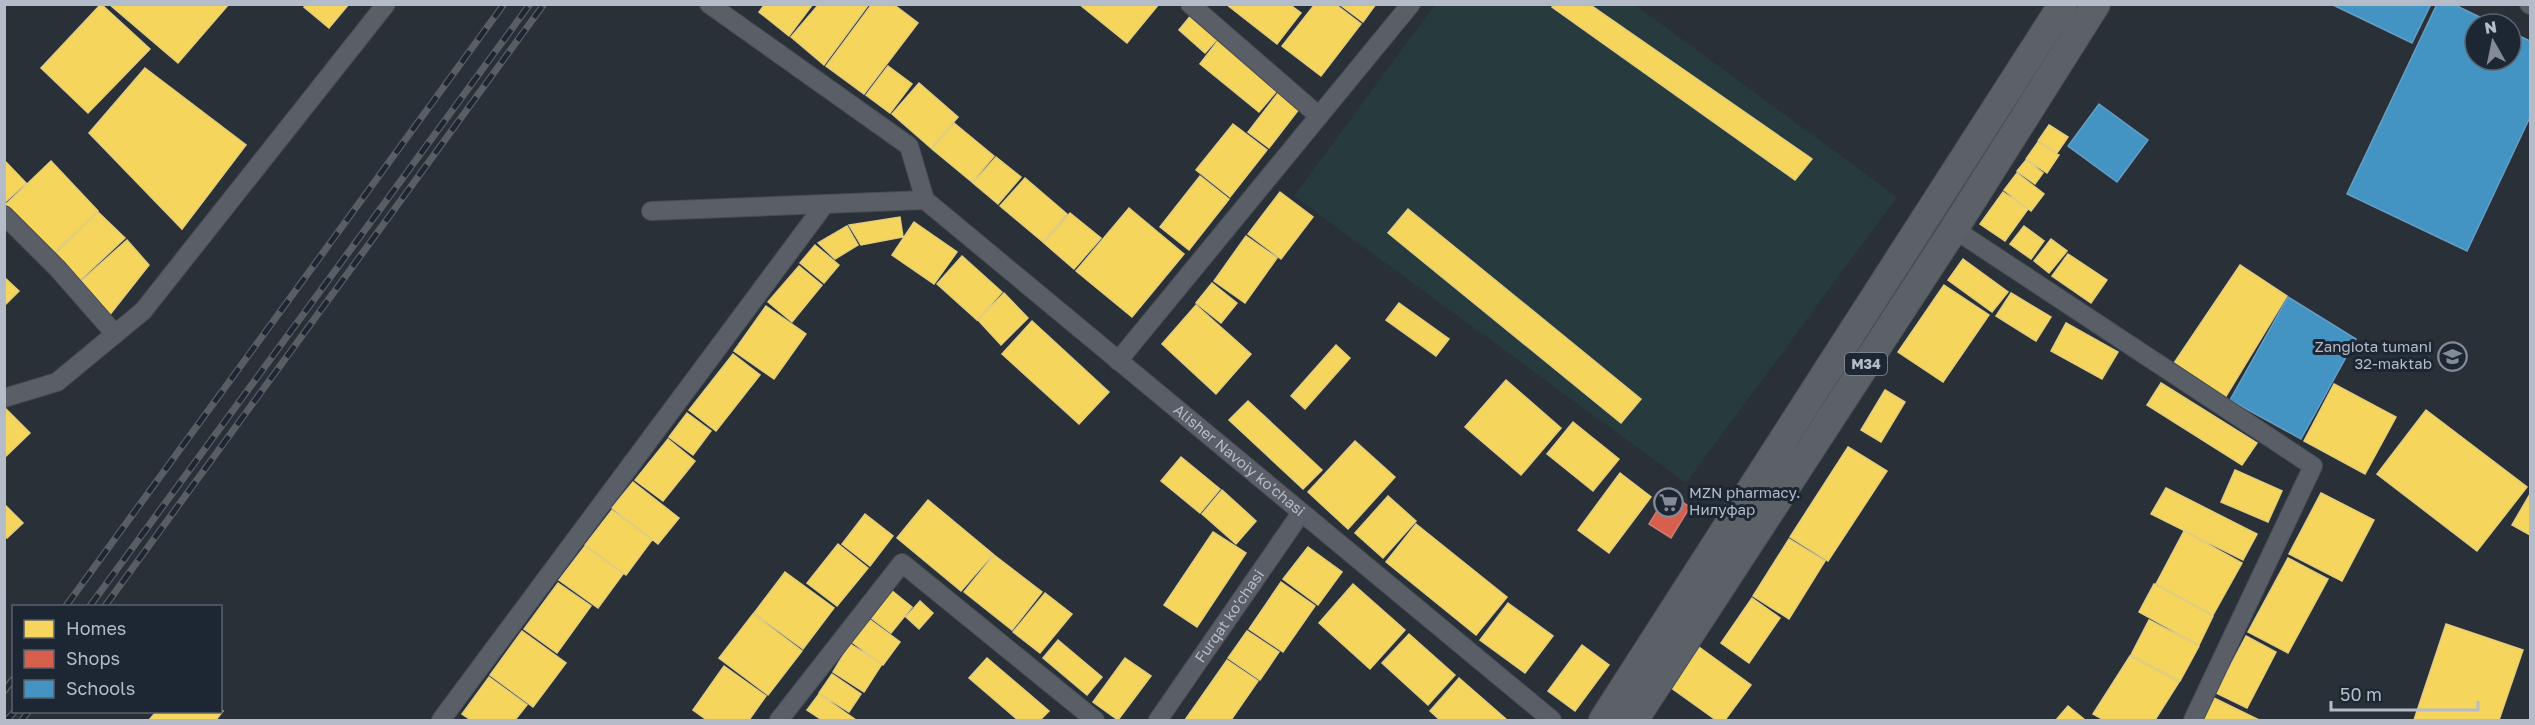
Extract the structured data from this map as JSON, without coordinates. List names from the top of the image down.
{
  "streets": {
    "main road": ["M34"],
    "street": ["Alisher Navoiy ko'chasi", "Furqat ko'chasi"]
  },
  "crossings": [
    ["Alisher Navoiy ko'chasi", "Furqat ko'chasi"]
  ],
  "places": {
    "school or university": ["Zangiota tumani 32-maktab"],
    "supermarket": ["MZN pharmacy. Нилуфар"]
  },
  "legend": ["Homes", "Shops", "Schools"],
  "scale_bar": "50 m",
  "north": "top"
}
